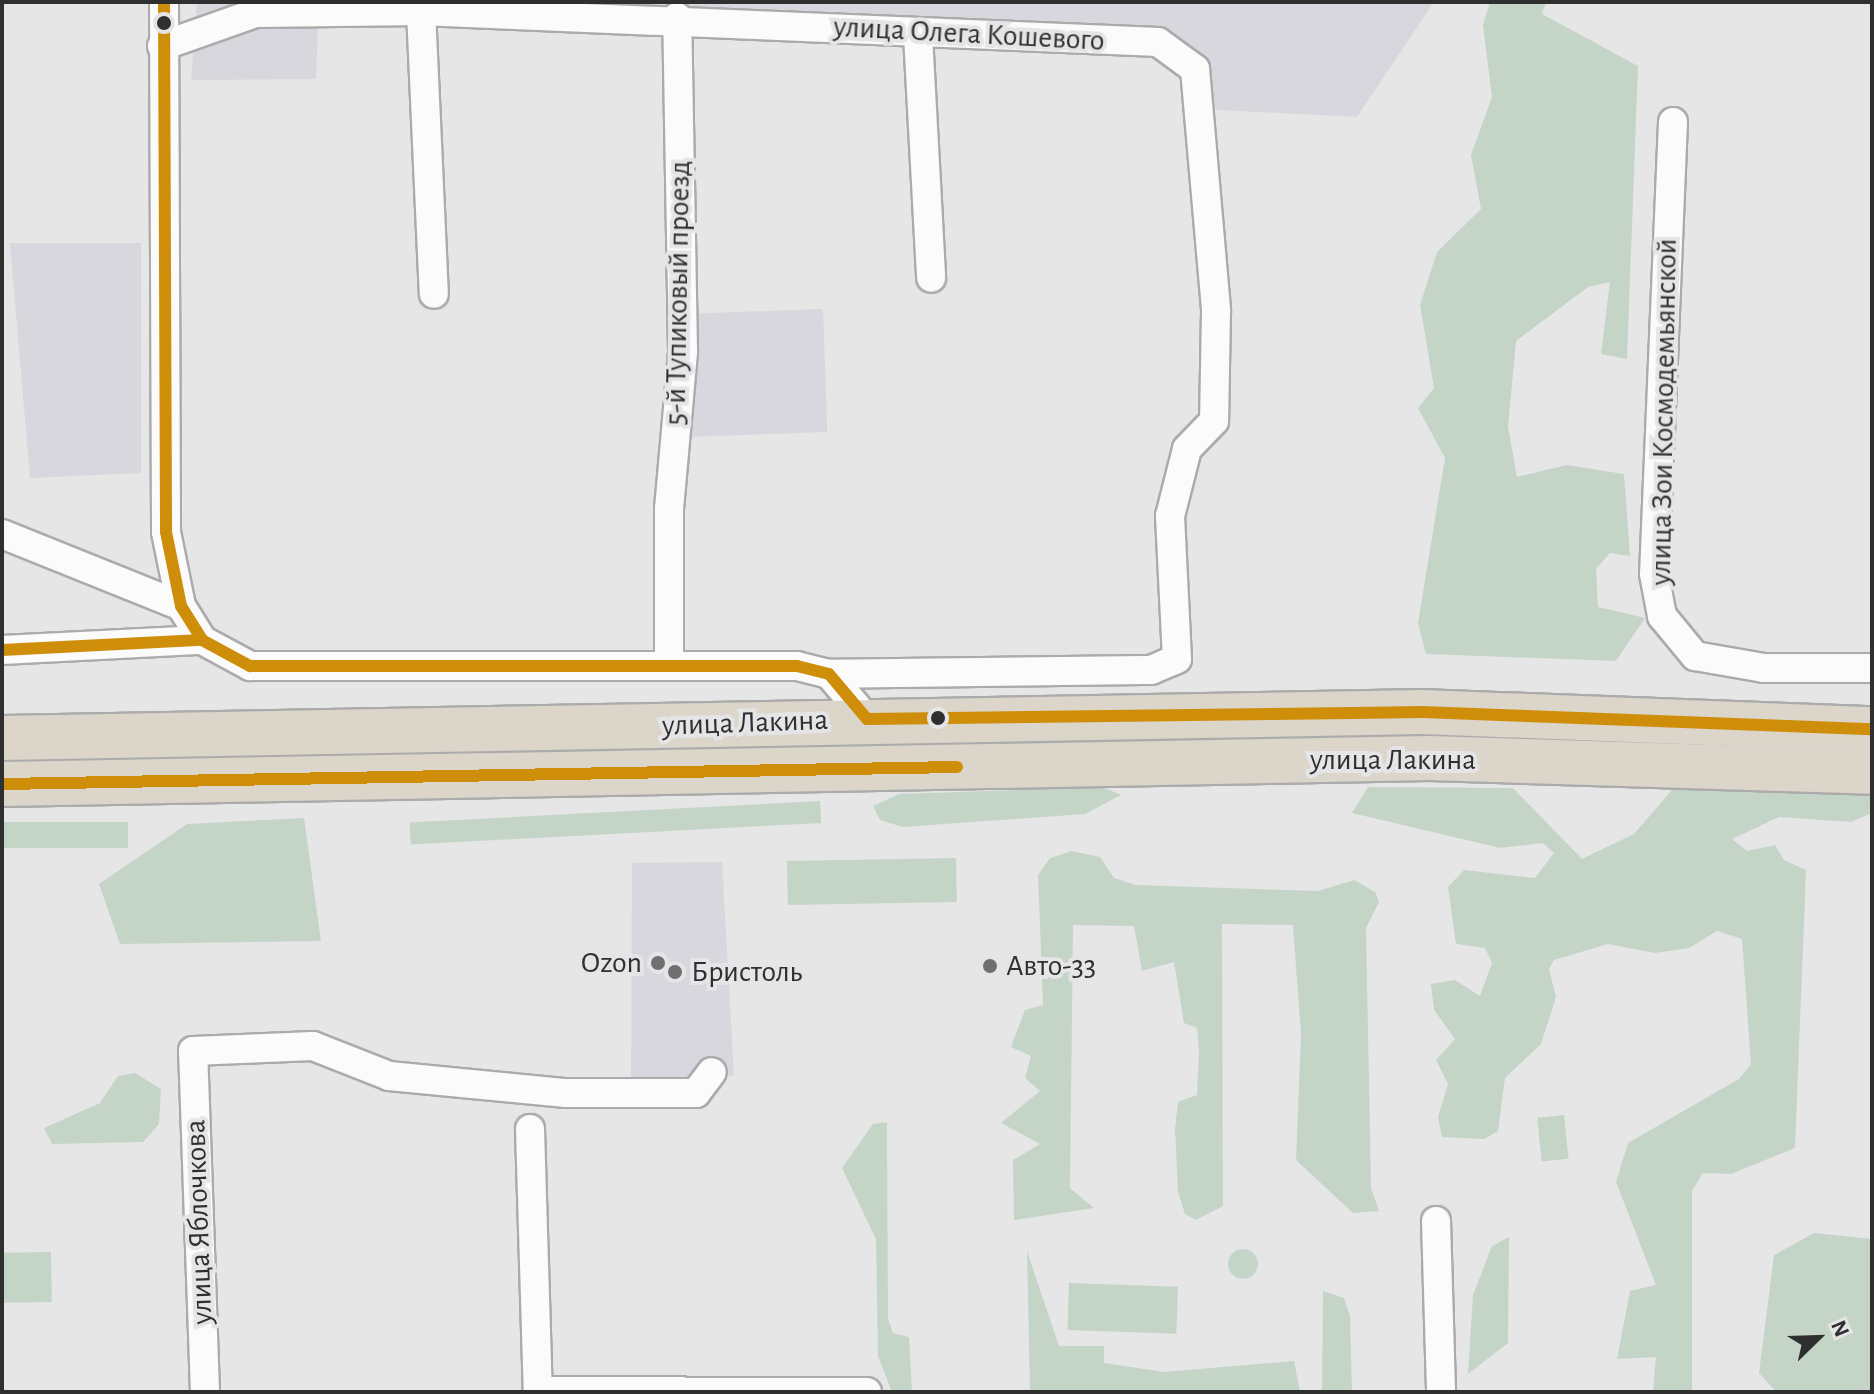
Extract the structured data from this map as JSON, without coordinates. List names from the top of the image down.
{
  "streets": {
    "highway": ["улица Лакина"],
    "street": [
      "улица Олега Кошевого",
      "5-й Тупиковый проезд",
      "улица Зои Космодемьянской",
      "улица Яблочкова"
    ]
  },
  "crossings": [
    ["улица Олега Кошевого", "5-й Тупиковый проезд"]
  ],
  "places": ["Ozon", "Авто-33", "Бристоль"],
  "north": "top right"
}
